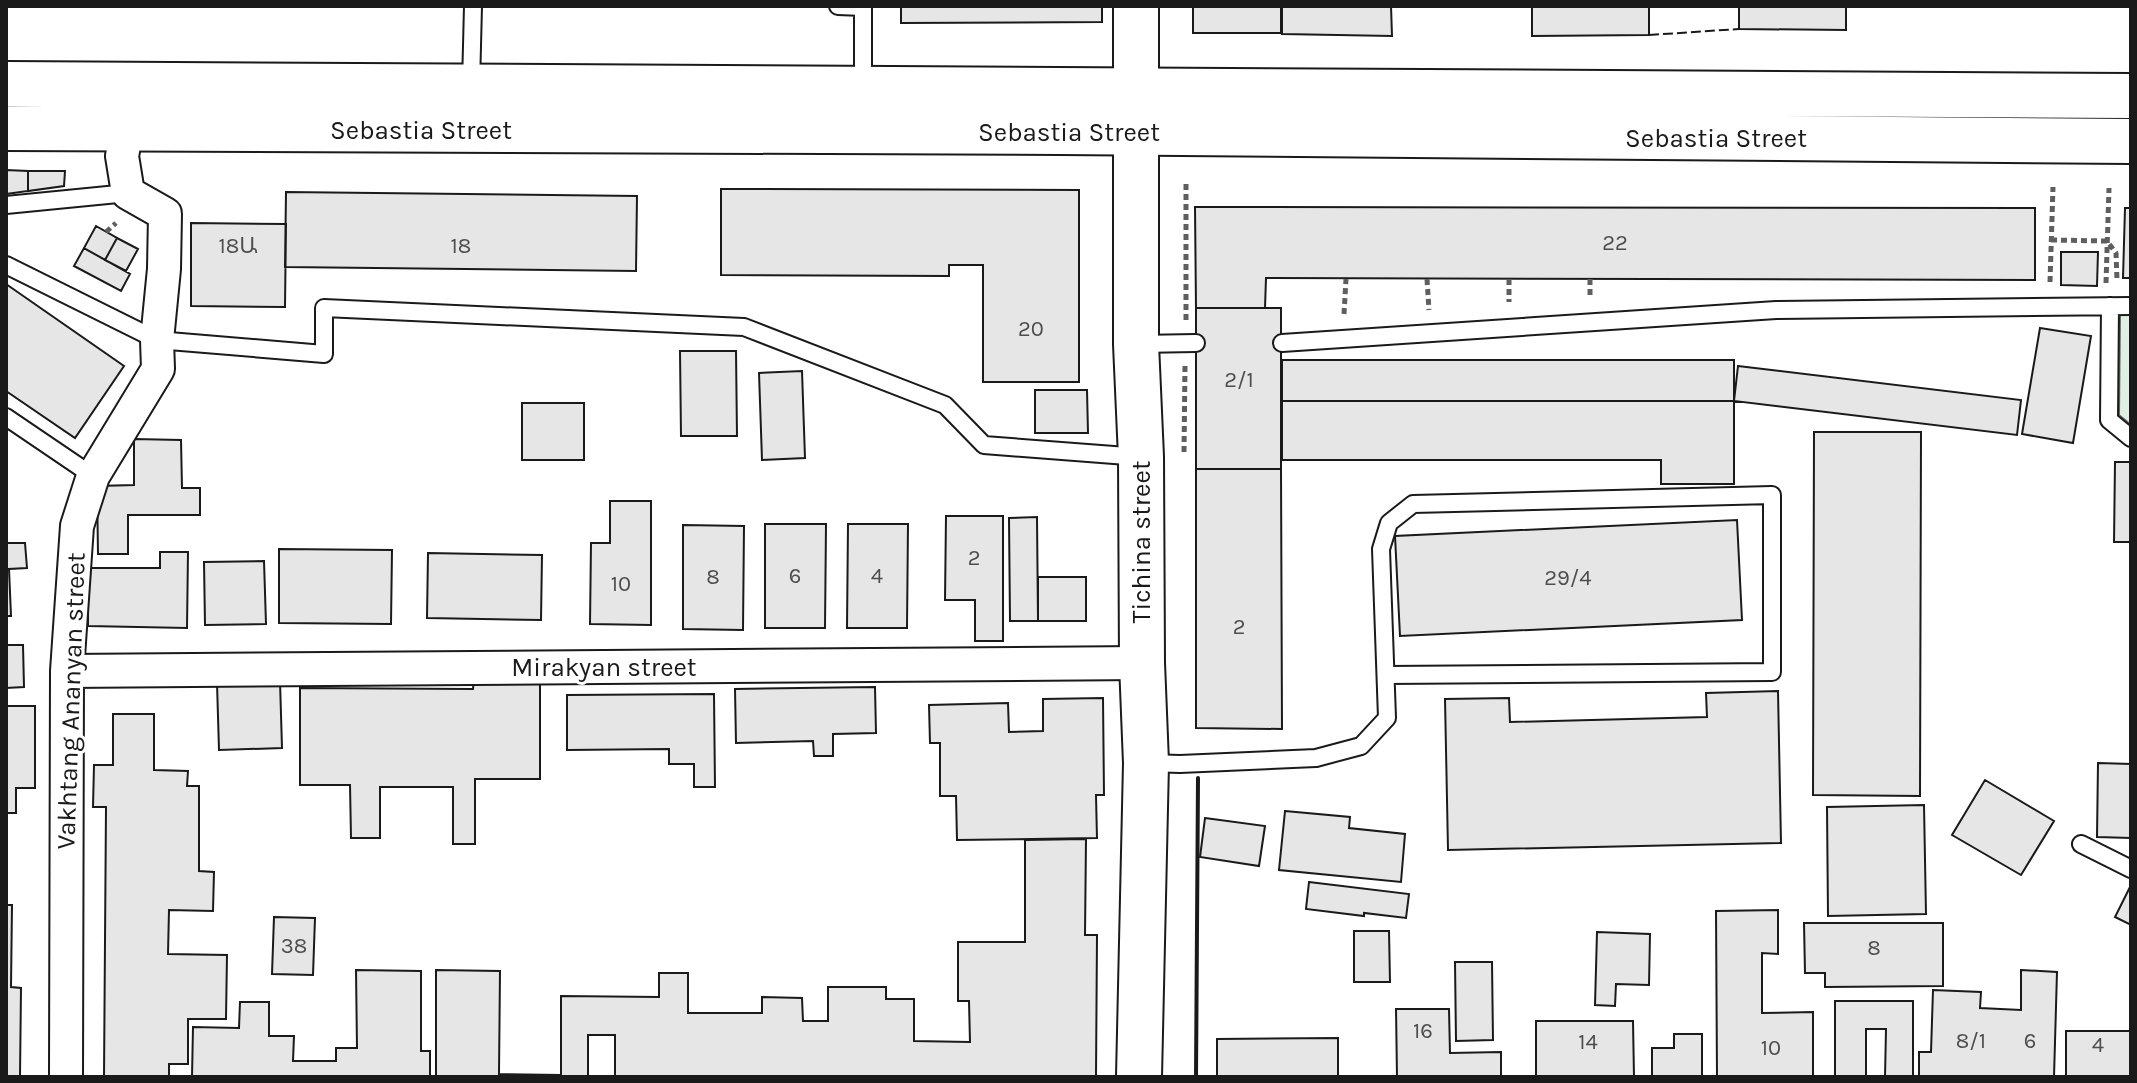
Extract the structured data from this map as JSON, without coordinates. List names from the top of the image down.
{
  "streets": {
    "main road": ["Sebastia Street", "Tichina street"],
    "street": ["Mirakyan street", "Vakhtang Ananyan street"]
  },
  "crossings": [
    ["Sebastia Street", "Tichina street"],
    ["Tichina street", "Mirakyan street"],
    ["Mirakyan street", "Vakhtang Ananyan street"]
  ],
  "house_numbers": [
    "22",
    "18Ա",
    "18",
    "20",
    "2/1",
    "2",
    "6",
    "4",
    "8",
    "29/4",
    "10",
    "2",
    "38",
    "8",
    "16",
    "8/1",
    "6",
    "14",
    "4",
    "10"
  ]
}
